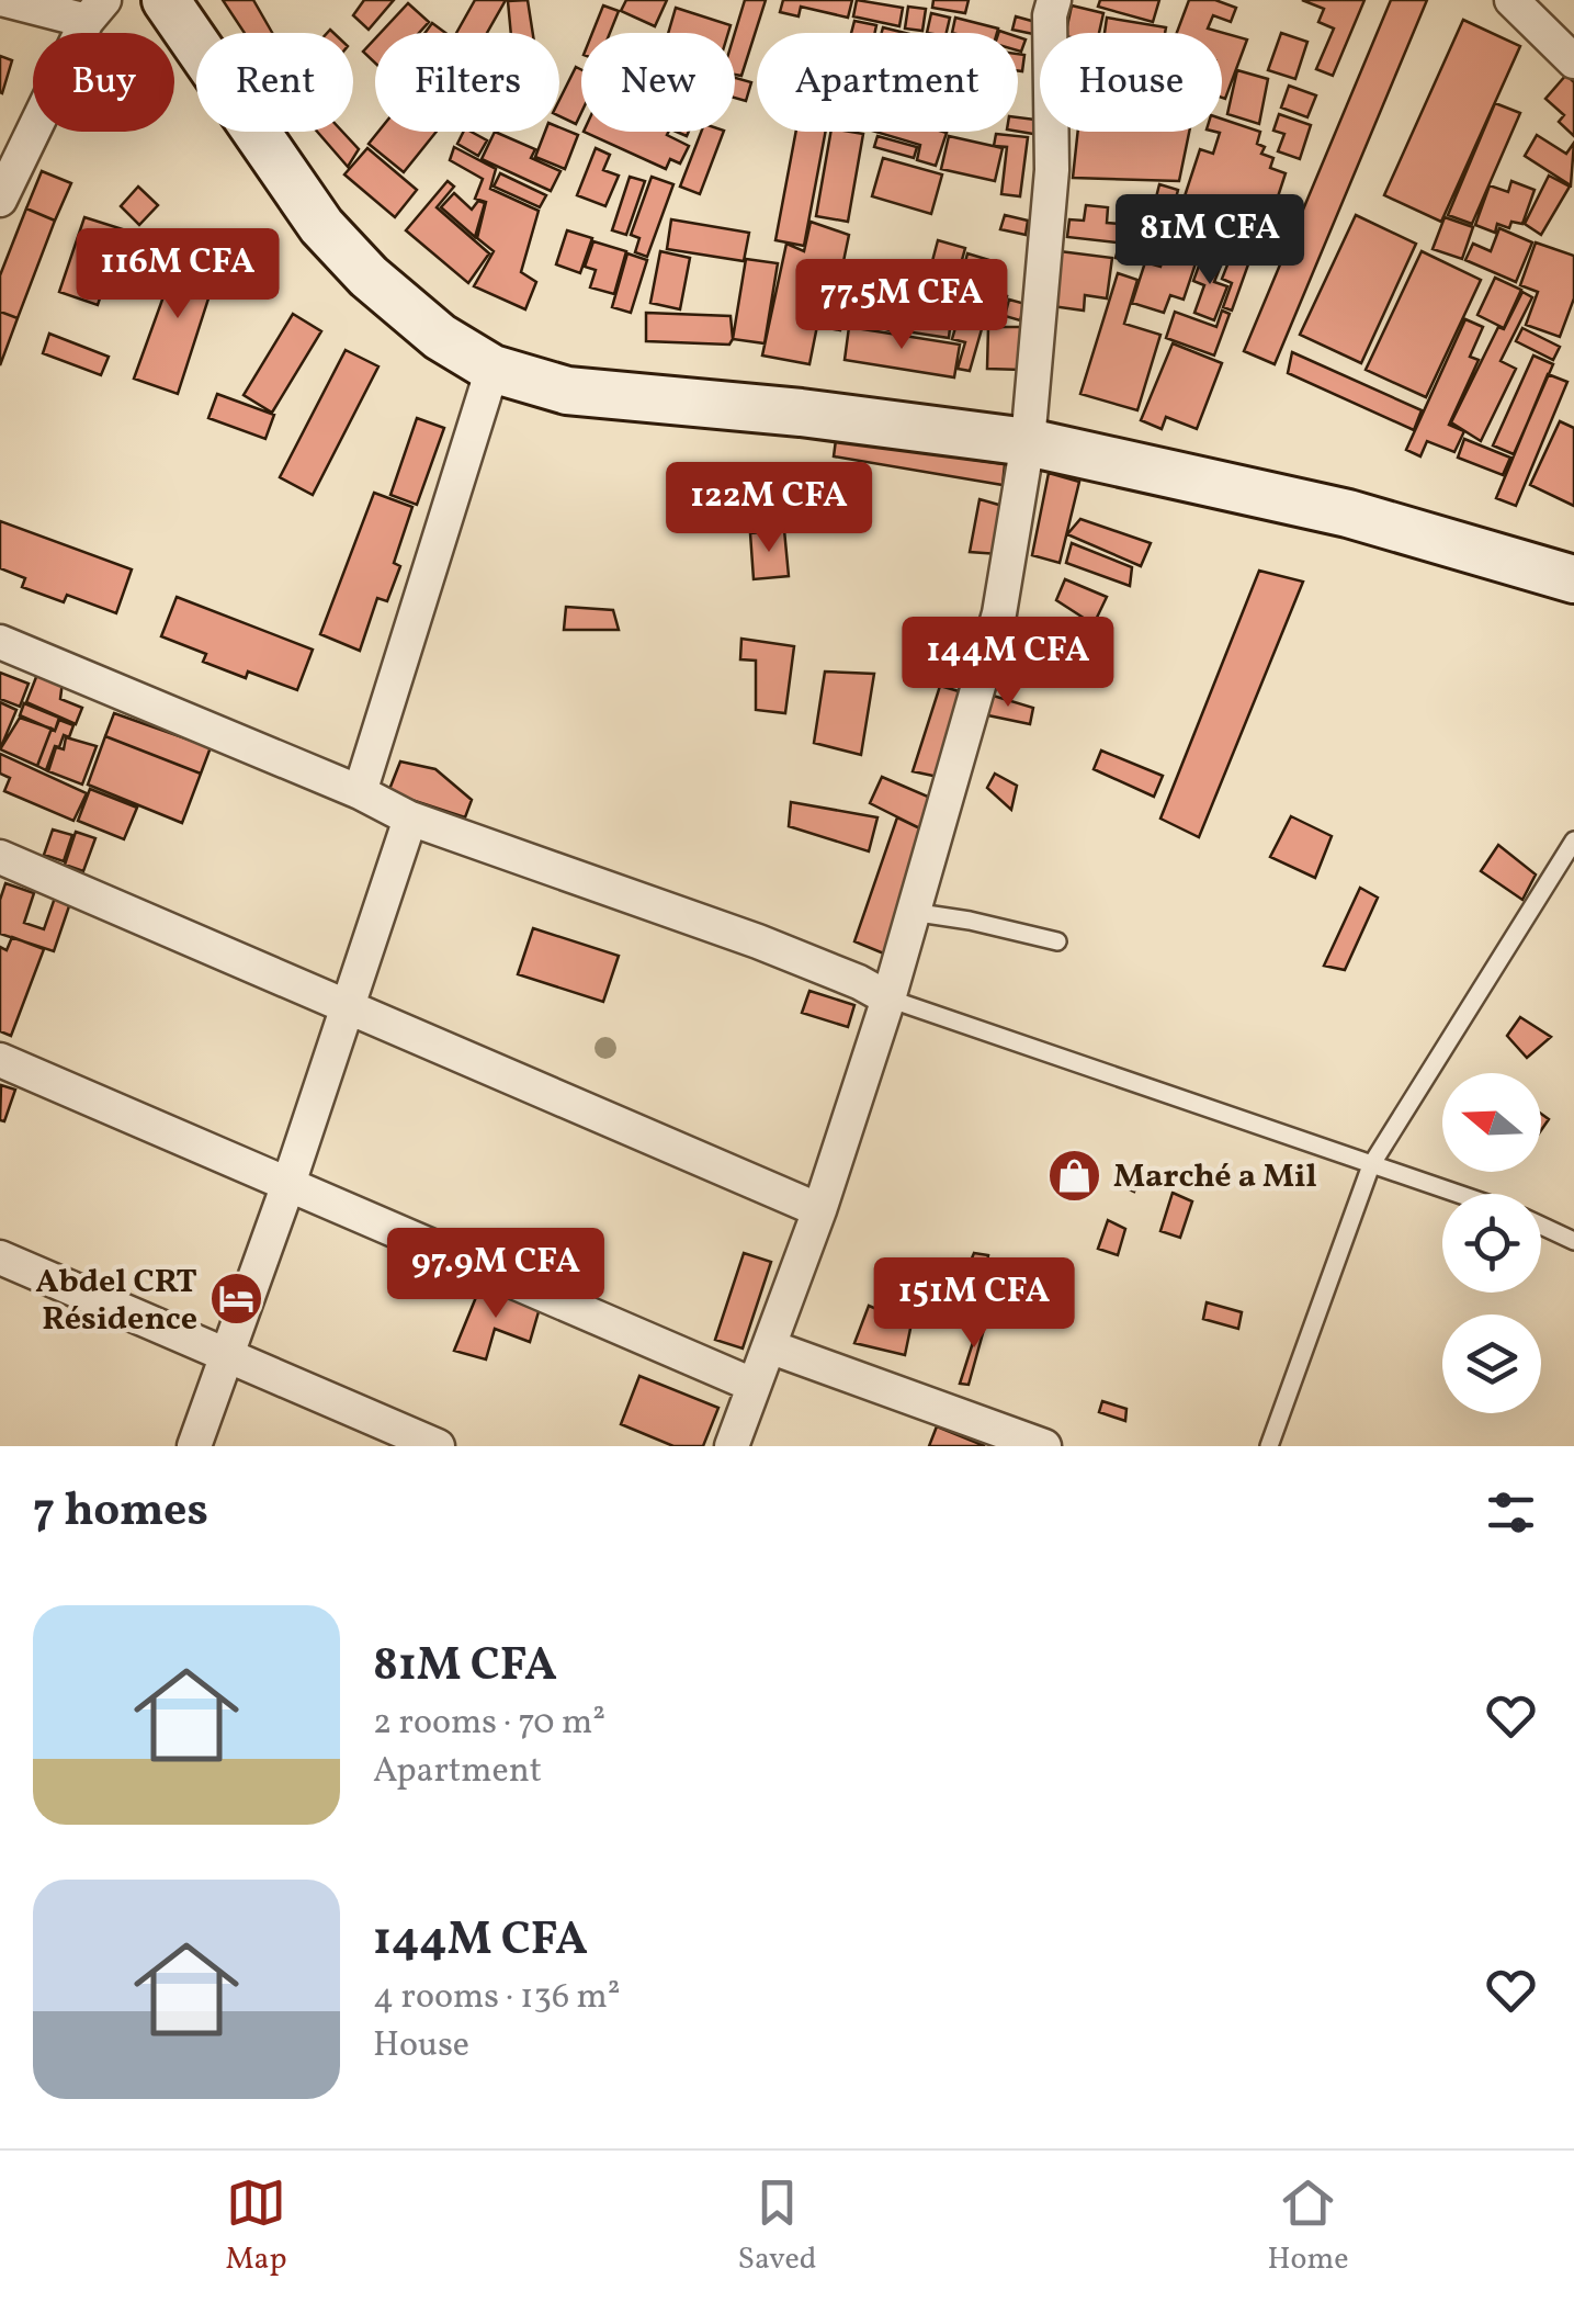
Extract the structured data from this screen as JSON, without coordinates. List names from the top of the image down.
{
  "places": {
    "shop": ["Marché a Mil"],
    "hotel": ["Abdel CRT Résidence"]
  },
  "north": "left",
  "page": {
    "chip": [
      "Buy",
      "Rent",
      "Filters",
      "New",
      "Apartment",
      "House"
    ],
    "price": [
      "81M CFA",
      "116M CFA",
      "77.5M CFA",
      "122M CFA",
      "144M CFA",
      "97.9M CFA",
      "151M CFA"
    ],
    "heading": "7 homes",
    "list": [
      {
        "name": "81M CFA",
        "note": "2 rooms · 70 m² · Apartment"
      },
      {
        "name": "144M CFA",
        "note": "4 rooms · 136 m² · House"
      }
    ],
    "tabs": ["Map", "Saved", "Home"]
  }
}
